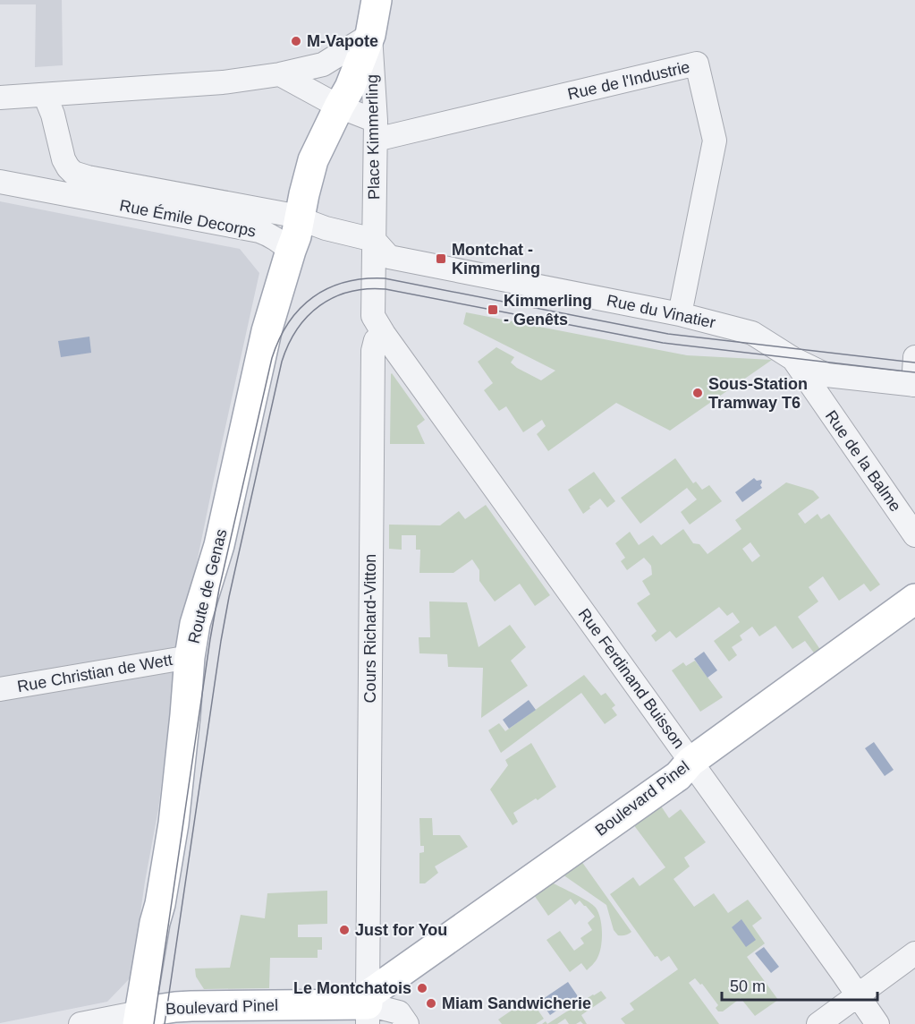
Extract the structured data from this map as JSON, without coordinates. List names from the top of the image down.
{
  "streets": {
    "main road": ["Route de Genas", "Boulevard Pinel"],
    "street": [
      "Rue de l'Industrie",
      "Place Kimmerling",
      "Rue Émile Decorps",
      "Rue du Vinatier",
      "Rue de la Balme",
      "Cours Richard-Vitton",
      "Rue Christian de Wett",
      "Rue Ferdinand Buisson"
    ]
  },
  "crossings": [
    ["Rue de l'Industrie", "Place Kimmerling"],
    ["Rue de l'Industrie", "Rue du Vinatier"],
    ["Place Kimmerling", "Rue du Vinatier"],
    ["Place Kimmerling", "Route de Genas"],
    ["Rue Émile Decorps", "Route de Genas"],
    ["Rue du Vinatier", "Rue de la Balme"],
    ["Route de Genas", "Rue Christian de Wett"],
    ["Route de Genas", "Boulevard Pinel"],
    ["Cours Richard-Vitton", "Rue Ferdinand Buisson"],
    ["Cours Richard-Vitton", "Boulevard Pinel"],
    ["Rue Ferdinand Buisson", "Boulevard Pinel"]
  ],
  "places": {
    "other": [
      "M-Vapote",
      "Sous-Station Tramway T6",
      "Just for You",
      "Le Montchatois",
      "Miam Sandwicherie"
    ],
    "transit": ["Montchat - Kimmerling", "Kimmerling - Genêts"]
  },
  "scale_bar": "50 m"
}
